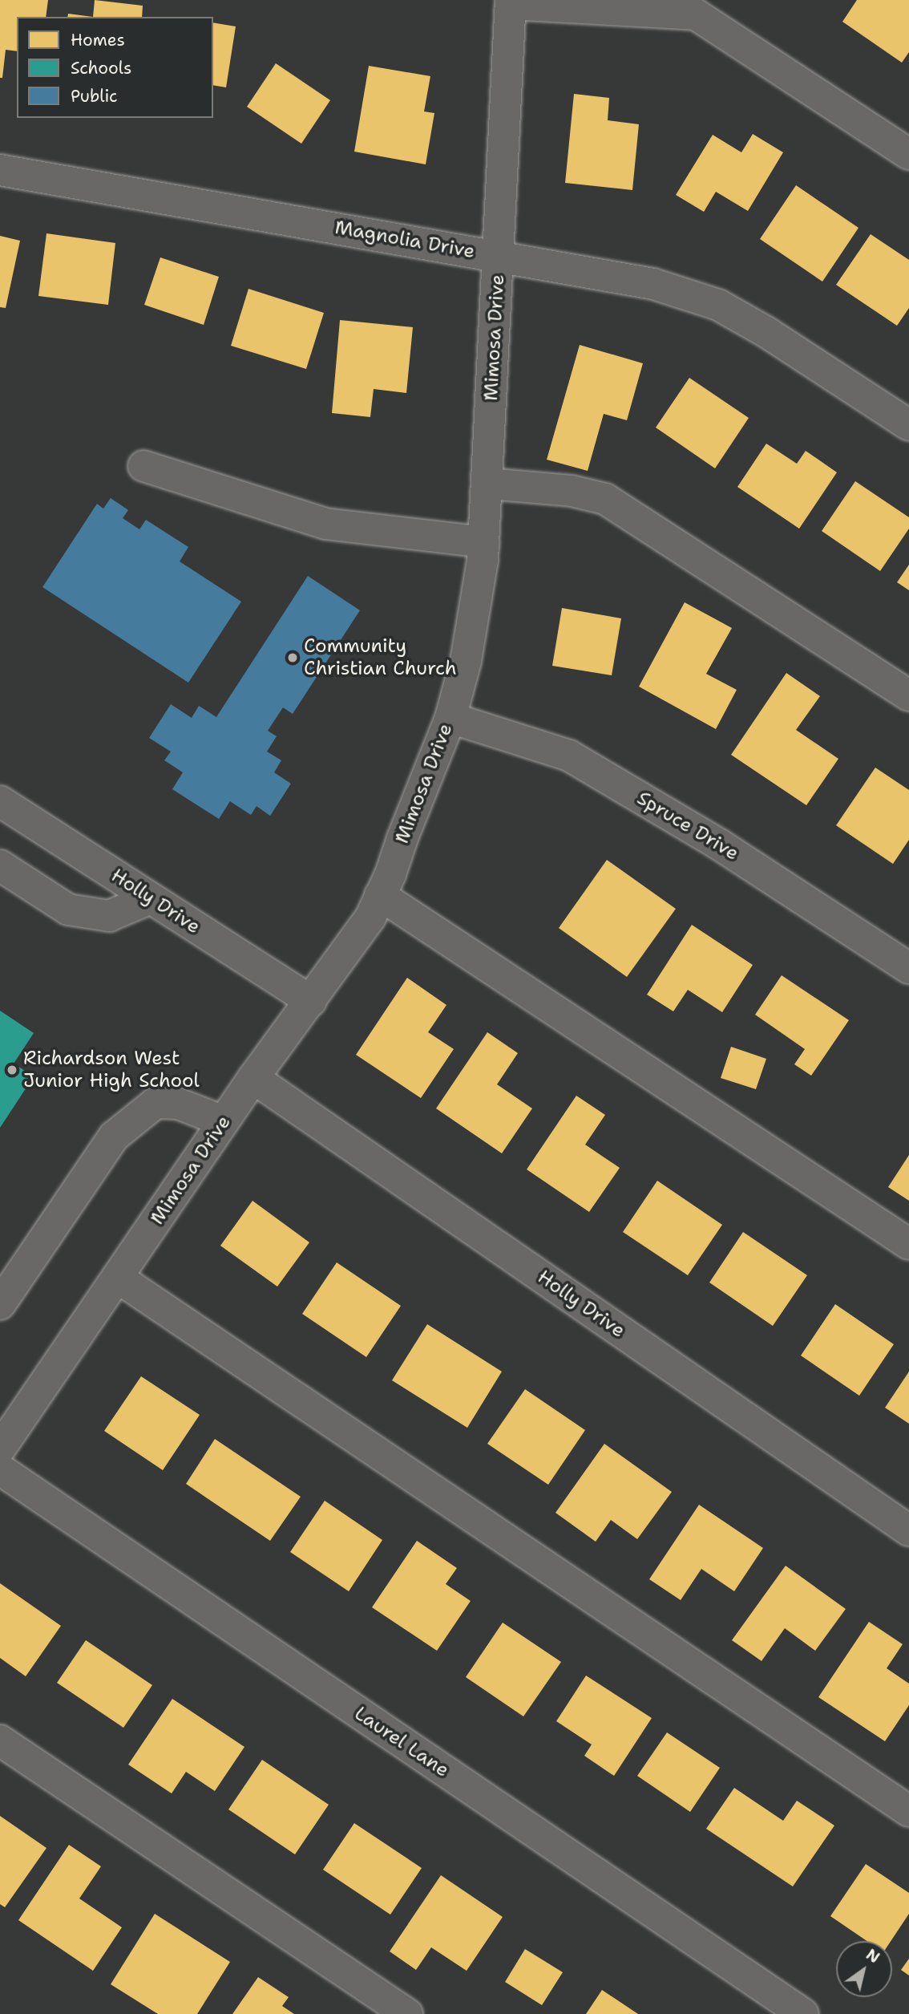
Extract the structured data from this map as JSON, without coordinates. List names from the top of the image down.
{
  "streets": {
    "street": [
      "Magnolia Drive",
      "Mimosa Drive",
      "Spruce Drive",
      "Holly Drive",
      "Laurel Lane"
    ]
  },
  "crossings": [
    ["Magnolia Drive", "Mimosa Drive"],
    ["Mimosa Drive", "Spruce Drive"],
    ["Mimosa Drive", "Holly Drive"]
  ],
  "places": ["Community Christian Church", "Richardson West Junior High School"],
  "legend": ["Homes", "Schools", "Public"],
  "north": "top right"
}
